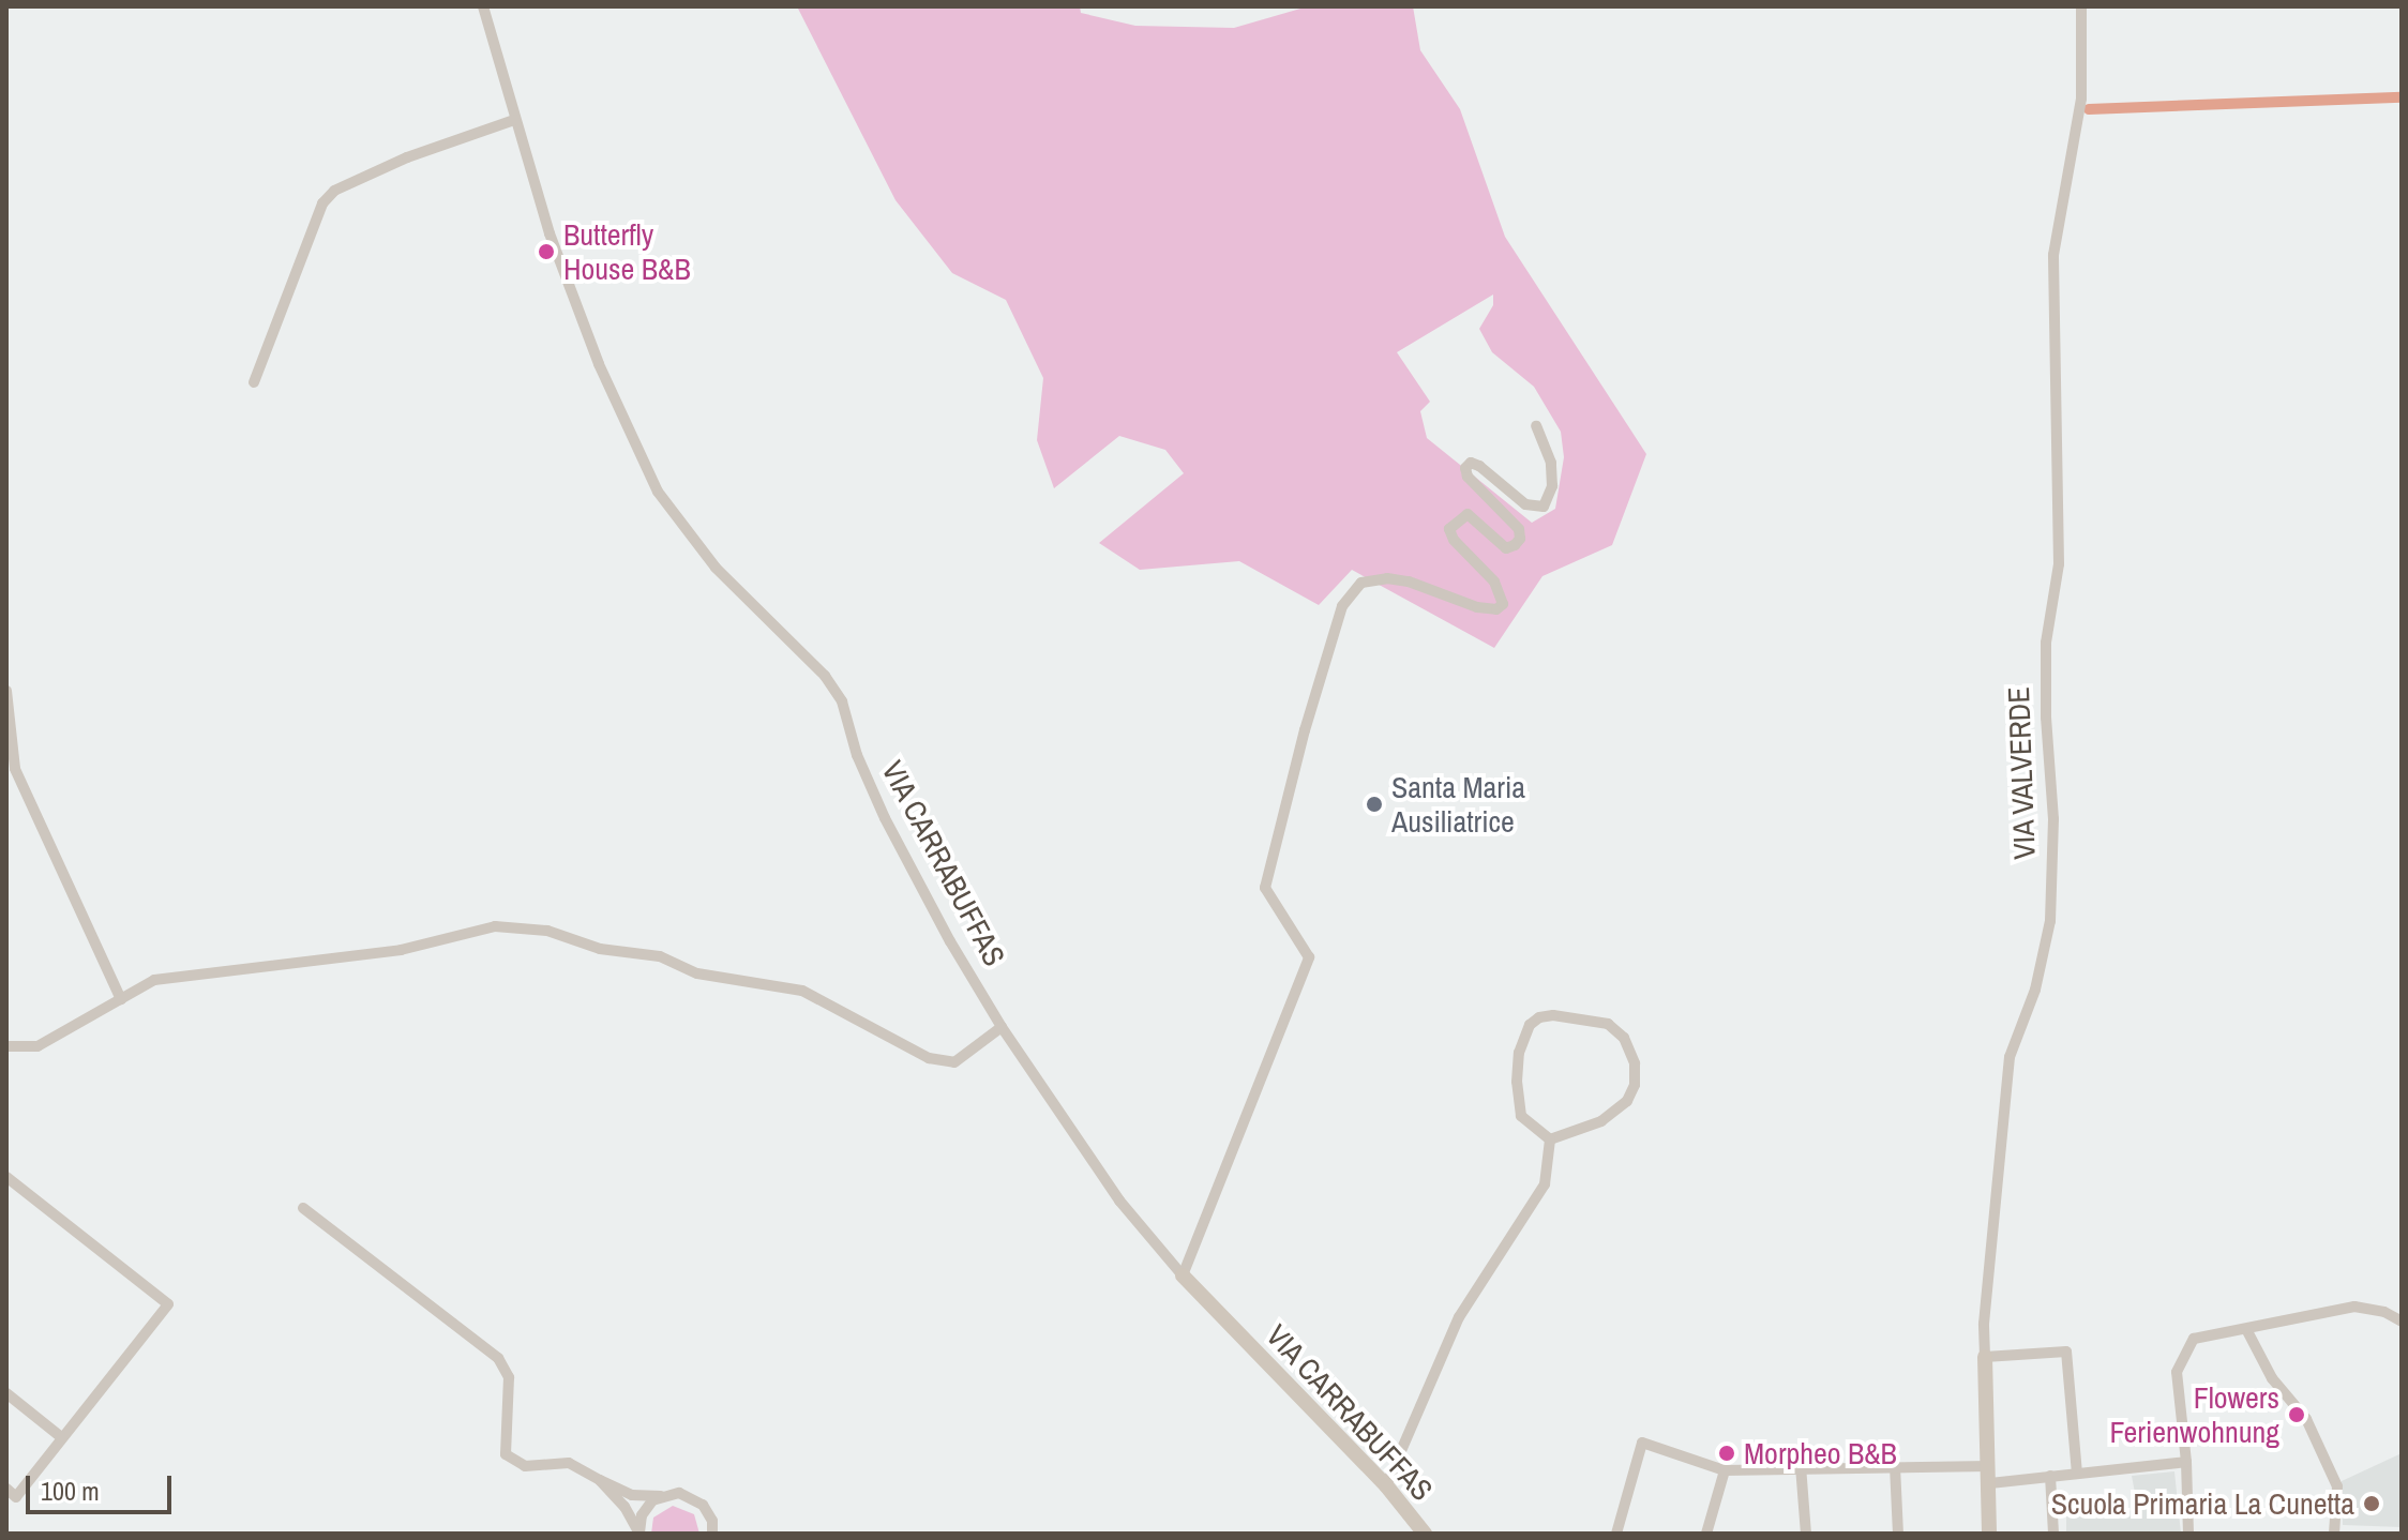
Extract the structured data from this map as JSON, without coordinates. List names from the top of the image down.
{
  "streets": {
    "street": ["VIA VALVERDE", "VIA CARRABUFFAS"]
  },
  "places": [
    "Butterfly House B&B",
    "Santa Maria Ausiliatrice",
    "Flowers Ferienwohnung",
    "Morpheo B&B",
    "Scuola Primaria La Cunetta"
  ],
  "scale_bar": "100 m"
}
